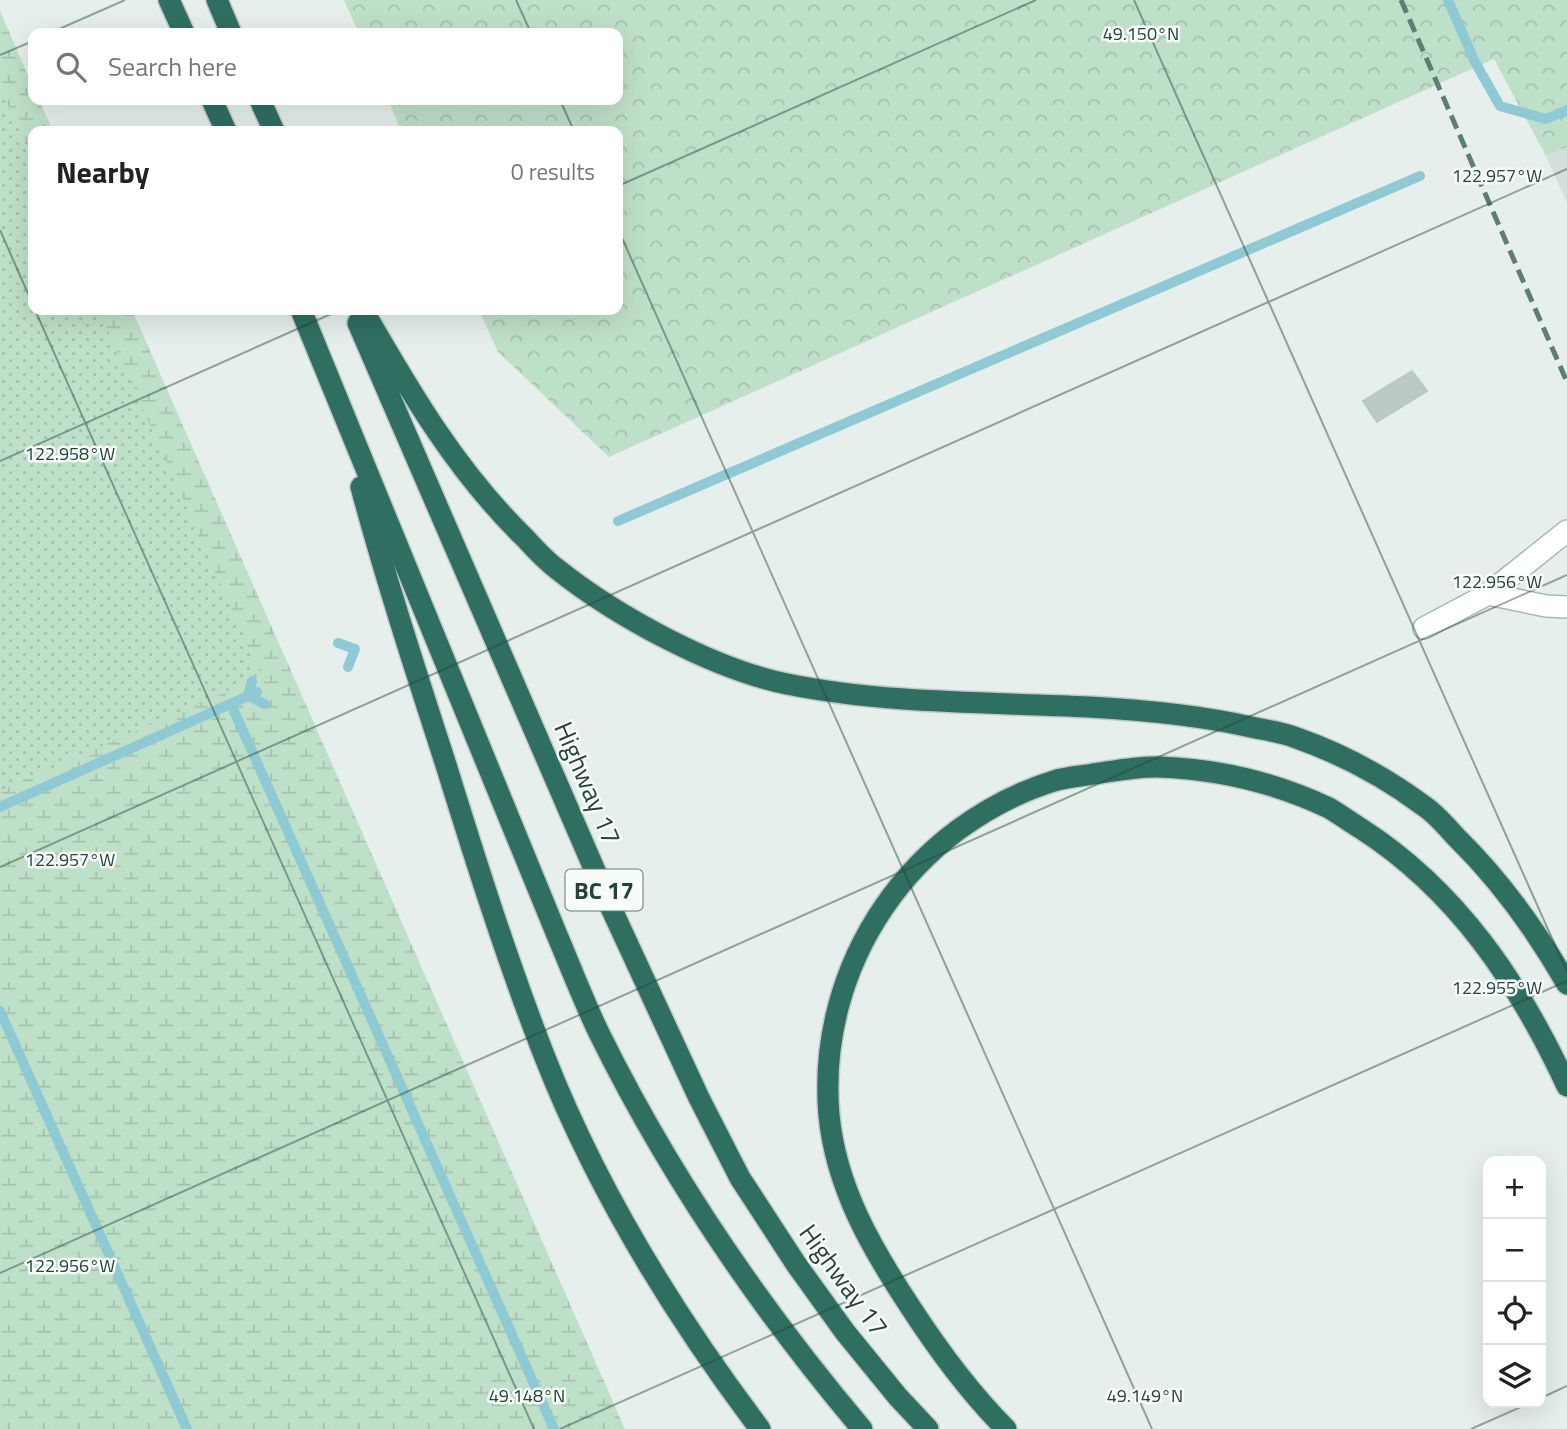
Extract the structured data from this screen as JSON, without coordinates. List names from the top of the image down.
{
  "streets": {
    "highway": ["Highway 17", "BC 17"]
  },
  "page": {
    "search": "Search here",
    "heading": ["Nearby", "0 results"],
    "map_buttons": ["+", "−"]
  },
  "coordinates": [
    "49.150°N",
    "122.957°W",
    "122.958°W",
    "122.956°W",
    "122.955°W",
    "49.148°N",
    "49.149°N"
  ]
}
